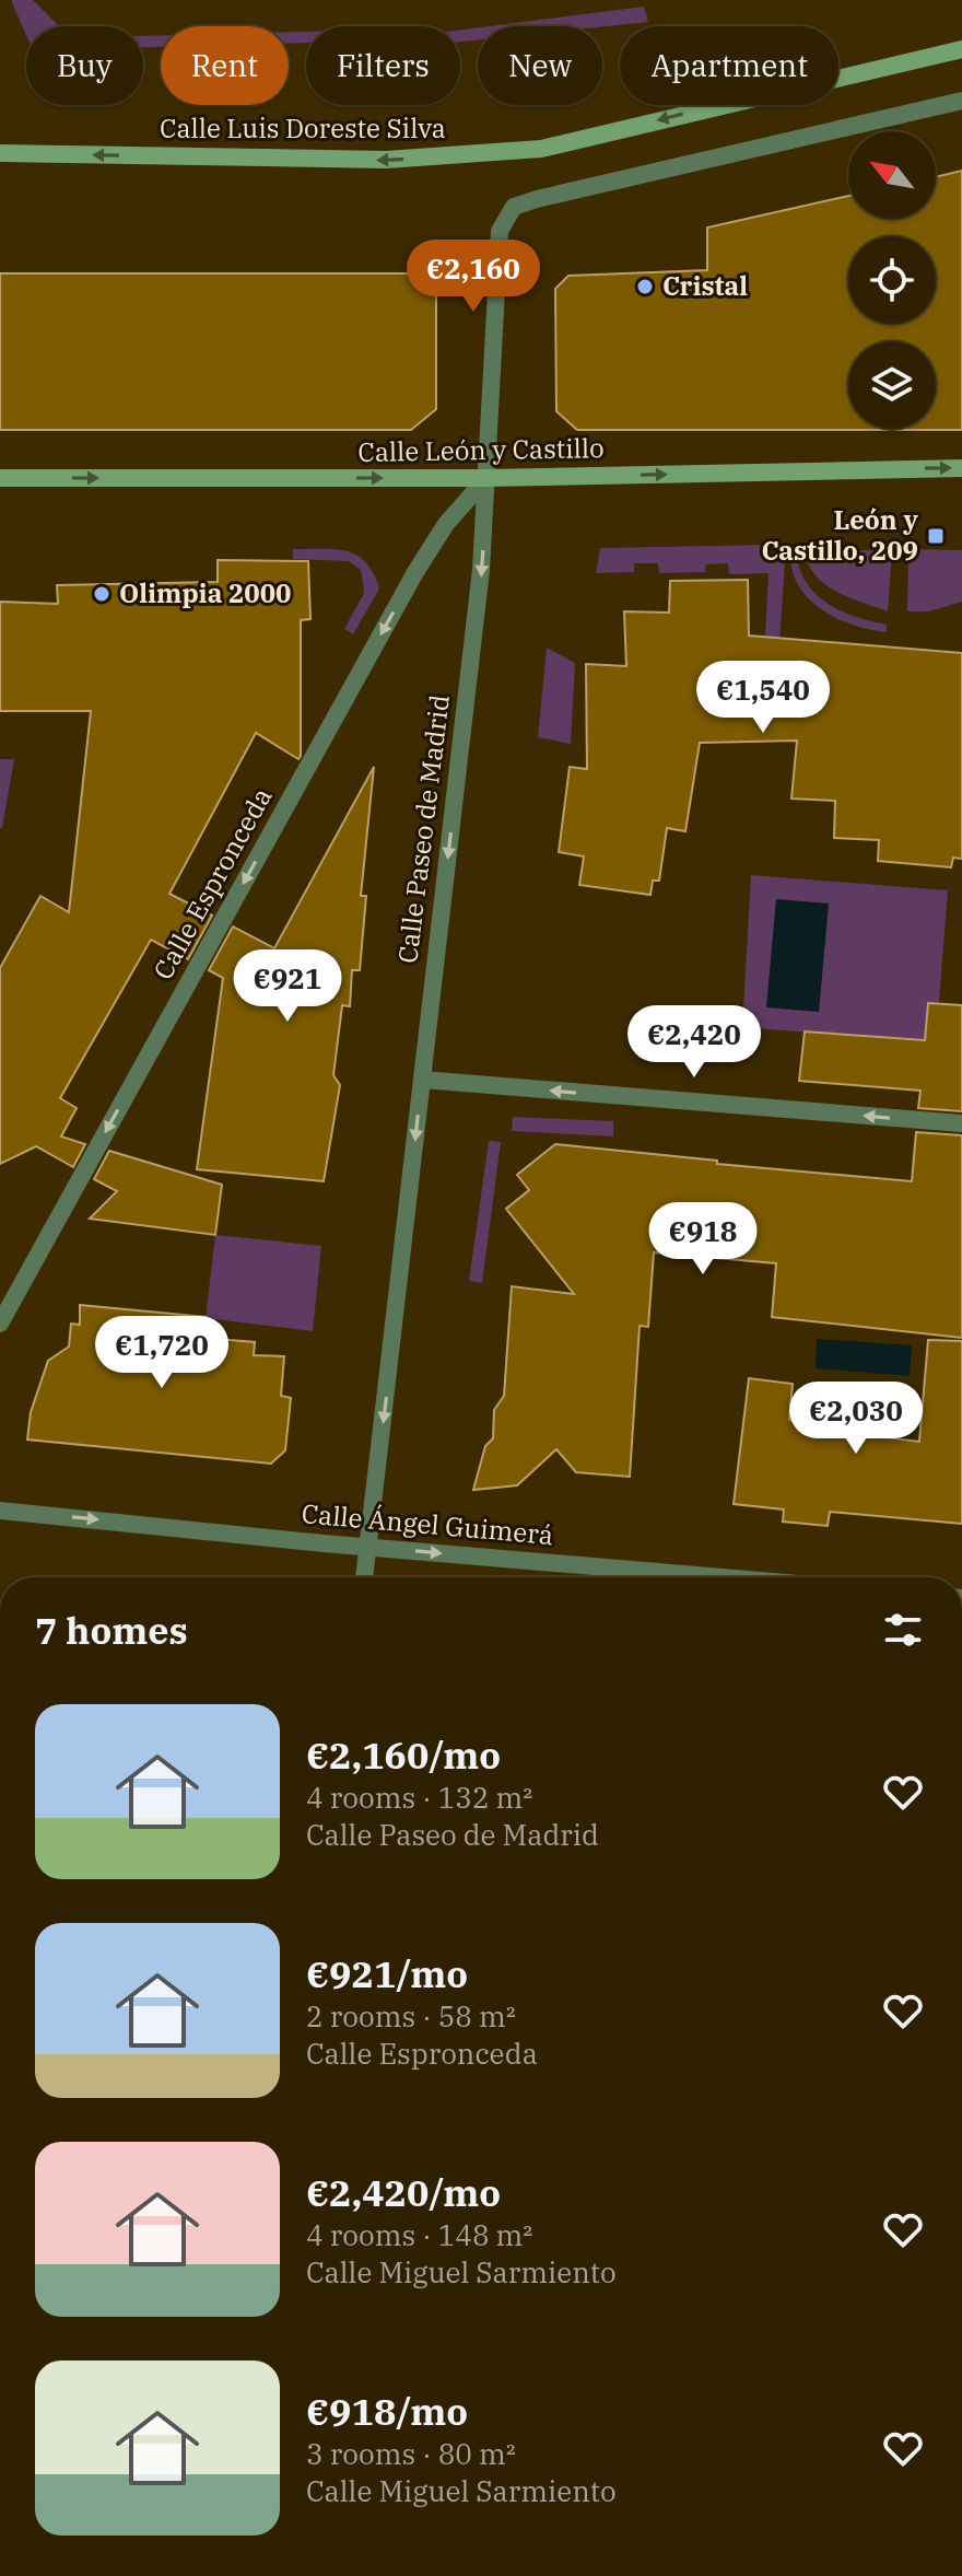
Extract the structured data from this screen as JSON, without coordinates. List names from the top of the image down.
{
  "streets": {
    "street": [
      "Calle Luis Doreste Silva",
      "Calle León y Castillo",
      "Calle Paseo de Madrid",
      "Calle Espronceda",
      "Calle Ángel Guimerá"
    ]
  },
  "crossings": [
    ["Calle León y Castillo", "Calle Paseo de Madrid"],
    ["Calle León y Castillo", "Calle Espronceda"],
    ["Calle Paseo de Madrid", "Calle Espronceda"],
    ["Calle Paseo de Madrid", "Calle Ángel Guimerá"]
  ],
  "one_way": [
    "Calle Luis Doreste Silva",
    "Calle León y Castillo",
    "Calle Paseo de Madrid",
    "Calle Espronceda",
    "Calle Ángel Guimerá"
  ],
  "places": {
    "other": ["Cristal", "Olimpia 2000"],
    "transit": ["León y Castillo, 209"]
  },
  "north": "top left",
  "page": {
    "chip": [
      "Buy",
      "Rent",
      "Filters",
      "New",
      "Apartment"
    ],
    "price": [
      "€2,160",
      "€1,540",
      "€921",
      "€2,420",
      "€918",
      "€1,720",
      "€2,030"
    ],
    "heading": "7 homes",
    "list": [
      {
        "name": "€2,160/mo",
        "note": "4 rooms · 132 m² · Calle Paseo de Madrid"
      },
      {
        "name": "€921/mo",
        "note": "2 rooms · 58 m² · Calle Espronceda"
      },
      {
        "name": "€2,420/mo",
        "note": "4 rooms · 148 m² · Calle Miguel Sarmiento"
      },
      {
        "name": "€918/mo",
        "note": "3 rooms · 80 m² · Calle Miguel Sarmiento"
      }
    ]
  }
}
